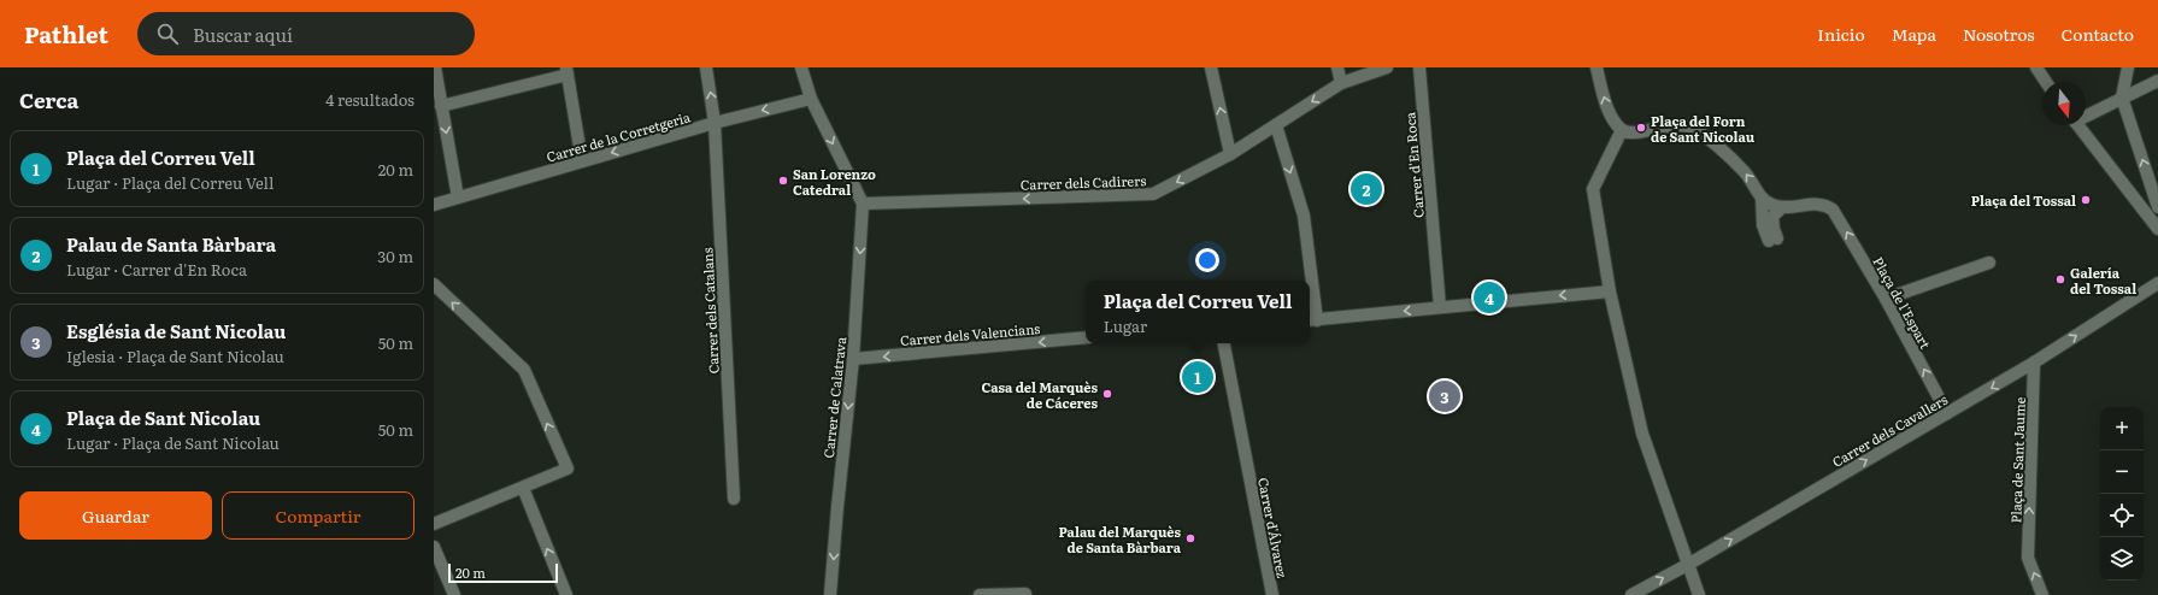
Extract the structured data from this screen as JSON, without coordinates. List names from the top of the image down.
{
  "streets": {
    "street": [
      "Carrer de la Corretgeria",
      "Carrer d'En Roca",
      "Carrer dels Cadirers",
      "Plaça de l'Espart",
      "Carrer dels Catalans",
      "Carrer dels Valencians",
      "Carrer de Calatrava",
      "Carrer dels Cavallers",
      "Plaça de Sant Jaume",
      "Carrer d'Álvarez"
    ]
  },
  "crossings": [
    ["Carrer de la Corretgeria", "Carrer dels Catalans"],
    ["Carrer dels Cadirers", "Carrer de Calatrava"],
    ["Plaça de l'Espart", "Carrer dels Cavallers"],
    ["Carrer dels Valencians", "Carrer de Calatrava"],
    ["Carrer dels Cavallers", "Plaça de Sant Jaume"]
  ],
  "one_way": [
    "Carrer de la Corretgeria",
    "Carrer dels Cadirers",
    "Plaça de l'Espart",
    "Carrer dels Valencians",
    "Carrer de Calatrava",
    "Plaça de Sant Jaume"
  ],
  "places": [
    "Plaça del Forn de Sant Nicolau",
    "San Lorenzo Catedral",
    "Plaça del Tossal",
    "Galería del Tossal",
    "Casa del Marquès de Cáceres",
    "Palau del Marquès de Santa Bàrbara"
  ],
  "scale_bar": "20 m",
  "north": "bottom",
  "page": {
    "header": "Pathlet",
    "search": "Buscar aquí",
    "nav": [
      "Inicio",
      "Mapa",
      "Nosotros",
      "Contacto"
    ],
    "heading": ["Cerca", "4 resultados"],
    "list": [
      {
        "mark": "1",
        "name": "Plaça del Correu Vell",
        "note": "Lugar · Plaça del Correu Vell",
        "value": "20 m"
      },
      {
        "mark": "2",
        "name": "Palau de Santa Bàrbara",
        "note": "Lugar · Carrer d'En Roca",
        "value": "30 m"
      },
      {
        "mark": "3",
        "name": "Església de Sant Nicolau",
        "note": "Iglesia · Plaça de Sant Nicolau",
        "value": "50 m"
      },
      {
        "mark": "4",
        "name": "Plaça de Sant Nicolau",
        "note": "Lugar · Plaça de Sant Nicolau",
        "value": "50 m"
      }
    ],
    "pins": [
      "2",
      "4",
      "1",
      "3"
    ],
    "popup": ["Plaça del Correu Vell", "Lugar"],
    "map_buttons": ["+", "−"],
    "buttons": ["Guardar", "Compartir"],
    "scale": "20 m"
  }
}
